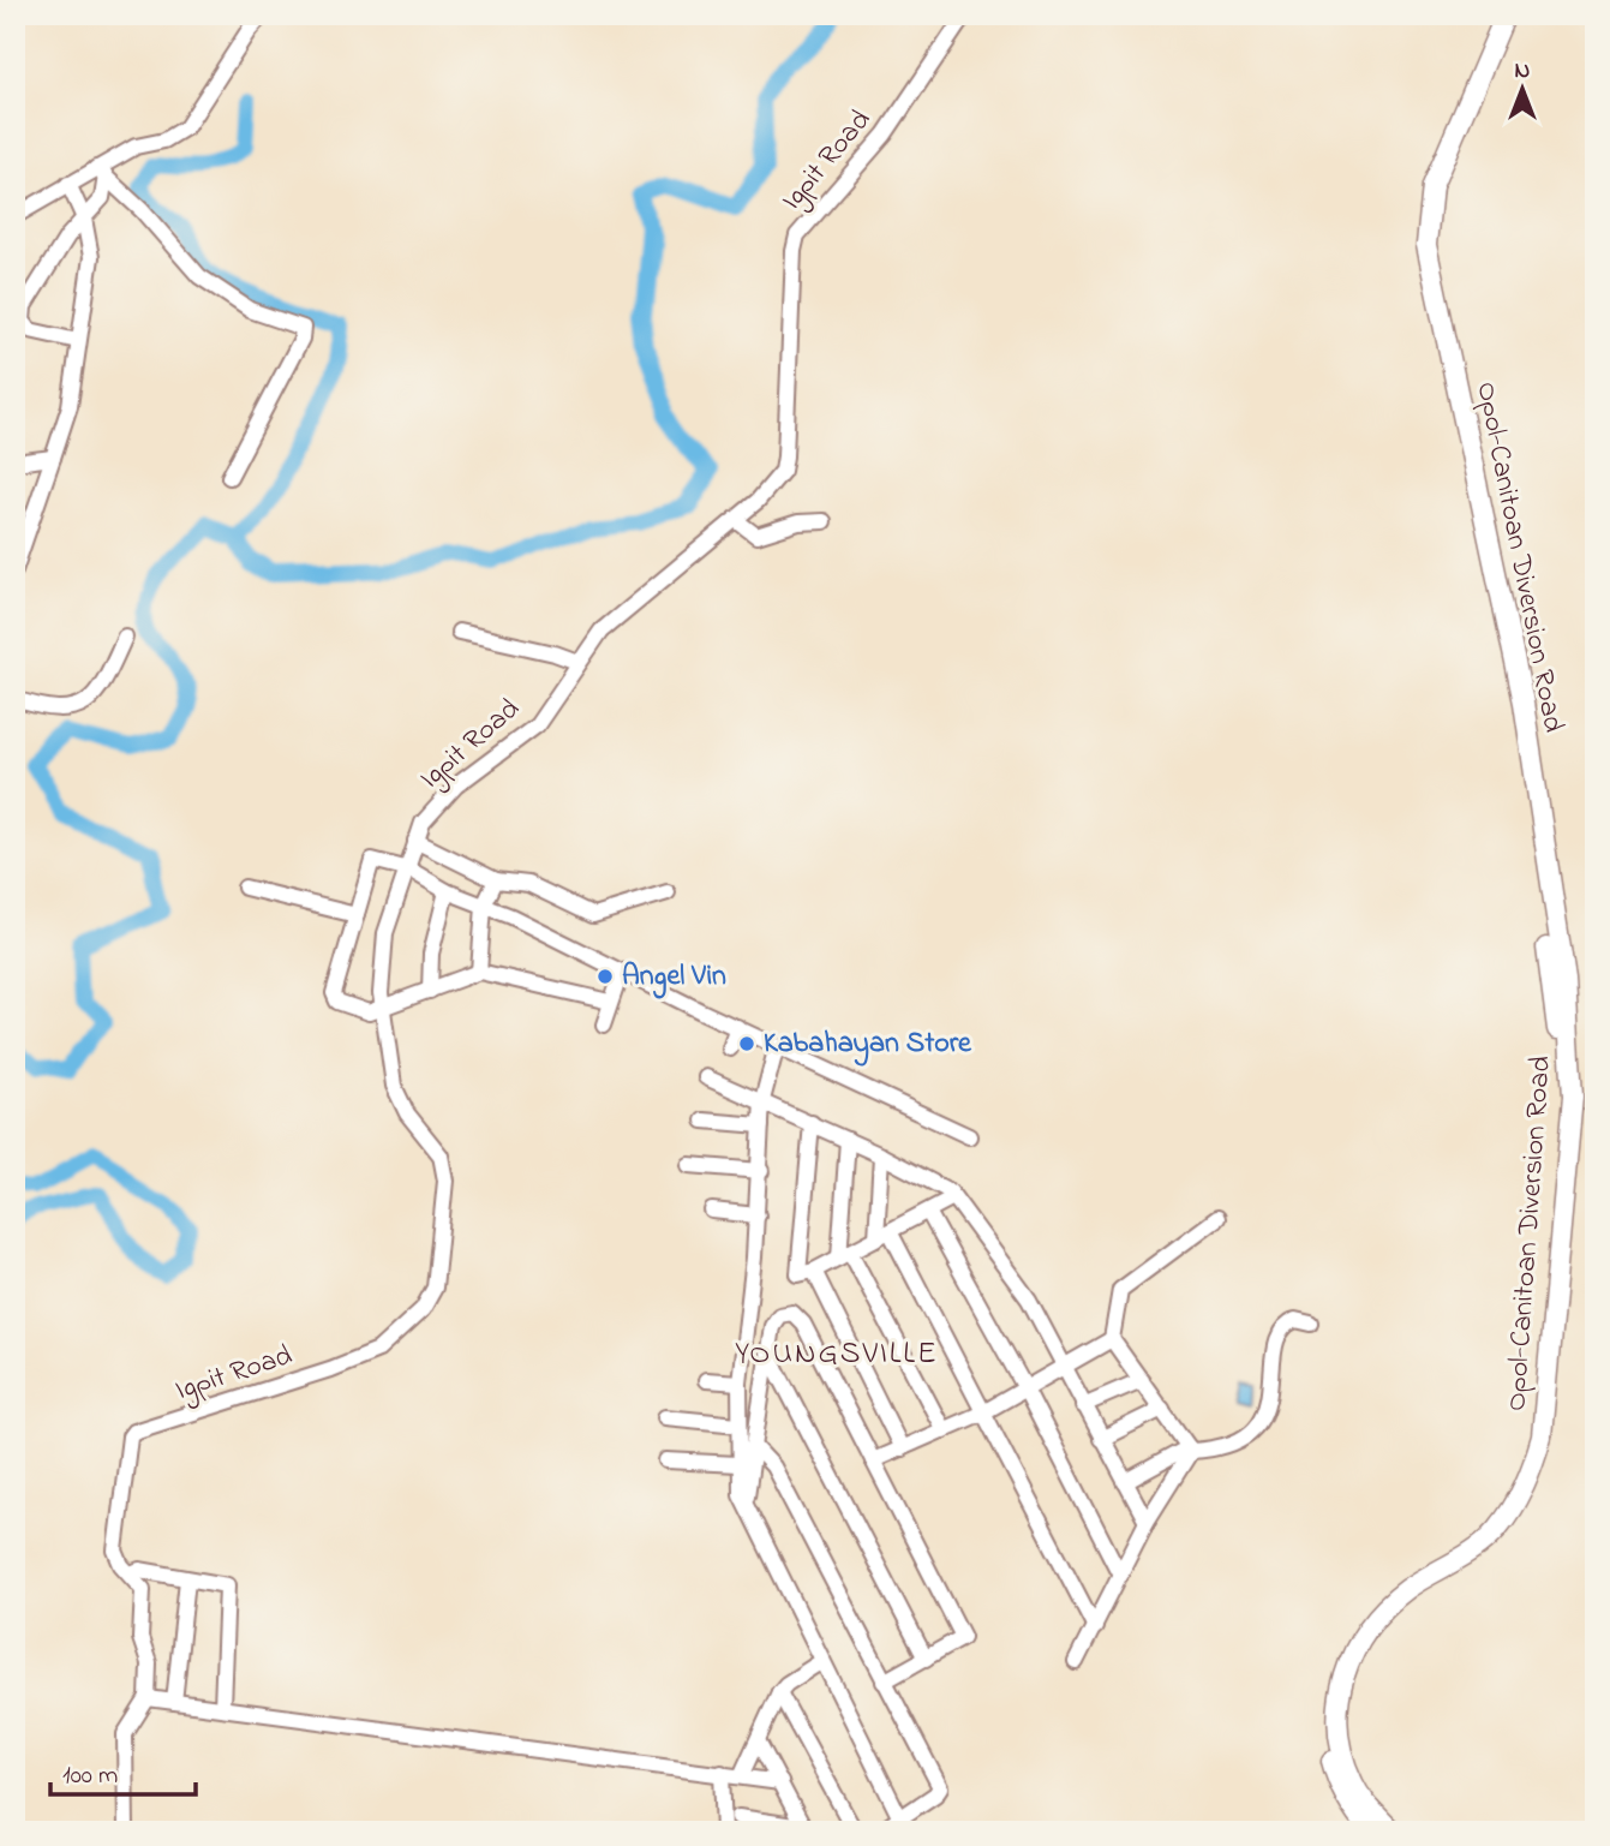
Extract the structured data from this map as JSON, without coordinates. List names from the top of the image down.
{
  "streets": {
    "main road": ["Opol-Canitoan Diversion Road"],
    "street": ["Igpit Road"]
  },
  "districts": ["YOUNGSVILLE"],
  "places": ["Angel Vin", "Kabahayan Store"],
  "scale_bar": "100 m",
  "north": "top"
}
